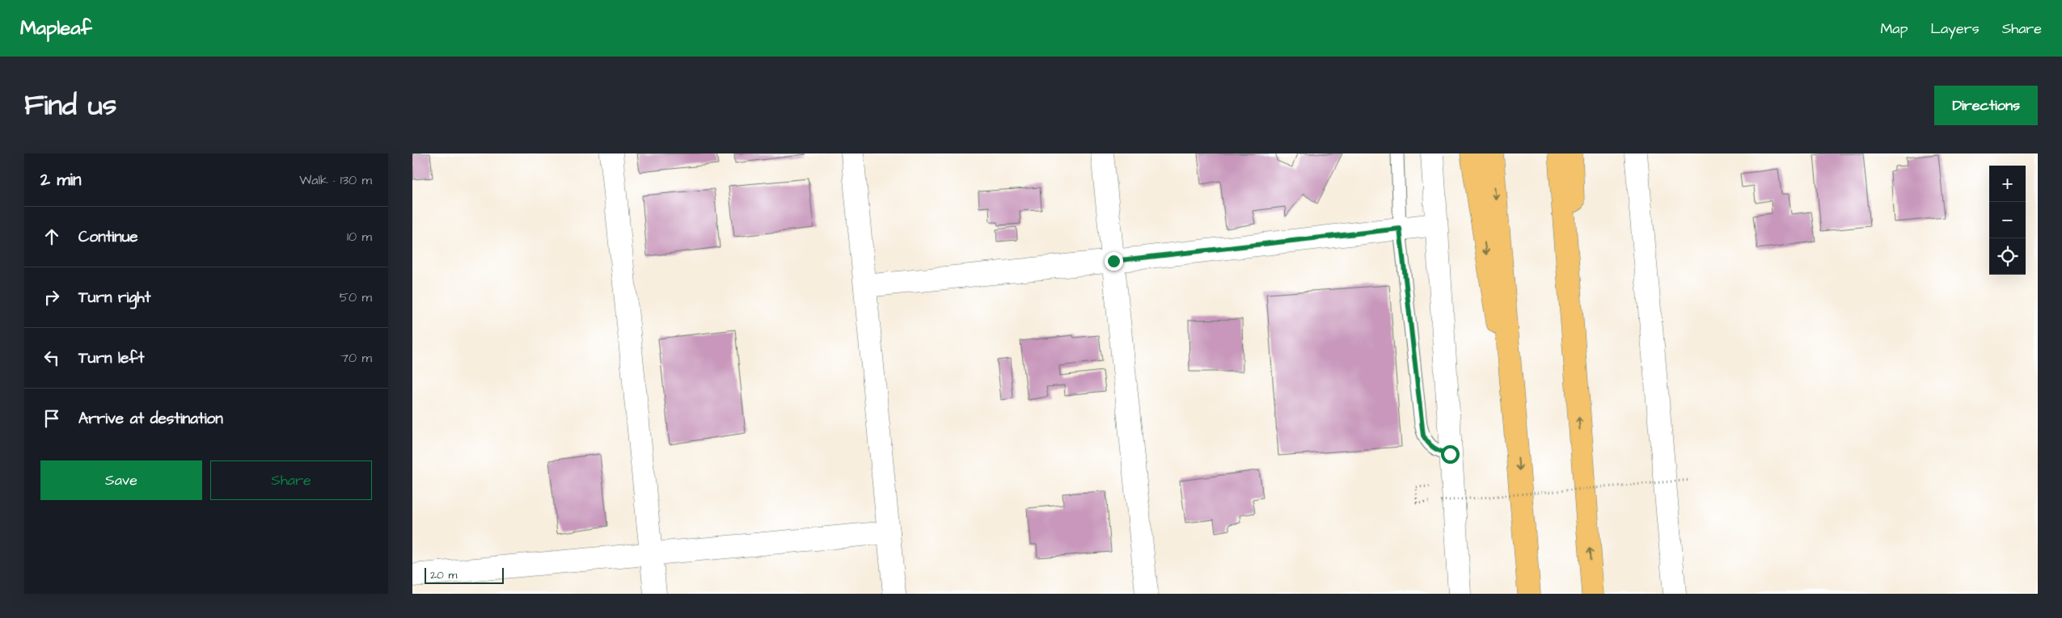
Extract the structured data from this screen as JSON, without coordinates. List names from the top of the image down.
{
  "scale_bar": "20 m",
  "page": {
    "header": "Mapleaf",
    "nav": ["Map", "Layers", "Share"],
    "title": "Find us",
    "buttons": [
      "Directions",
      ["Save", "Share"]
    ],
    "heading": ["2 min", "Walk · 130 m"],
    "map_buttons": ["+", "−"],
    "list": [
      ["Continue", "10 m"],
      ["Turn right", "50 m"],
      ["Turn left", "70 m"],
      "Arrive at destination"
    ],
    "scale": "20 m"
  }
}
